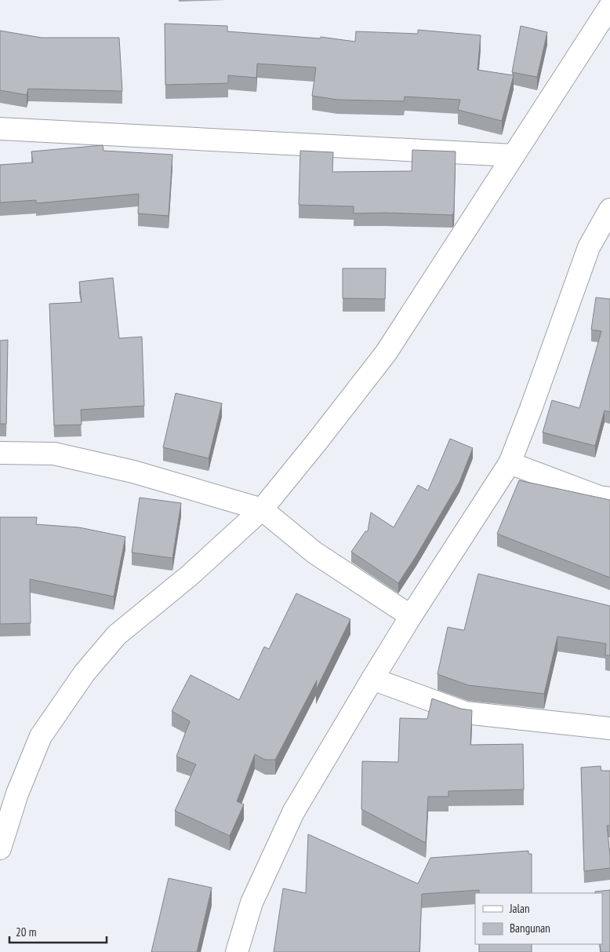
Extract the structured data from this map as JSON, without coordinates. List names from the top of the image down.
{
  "legend": ["Jalan", "Bangunan"],
  "scale_bar": "20 m"
}
